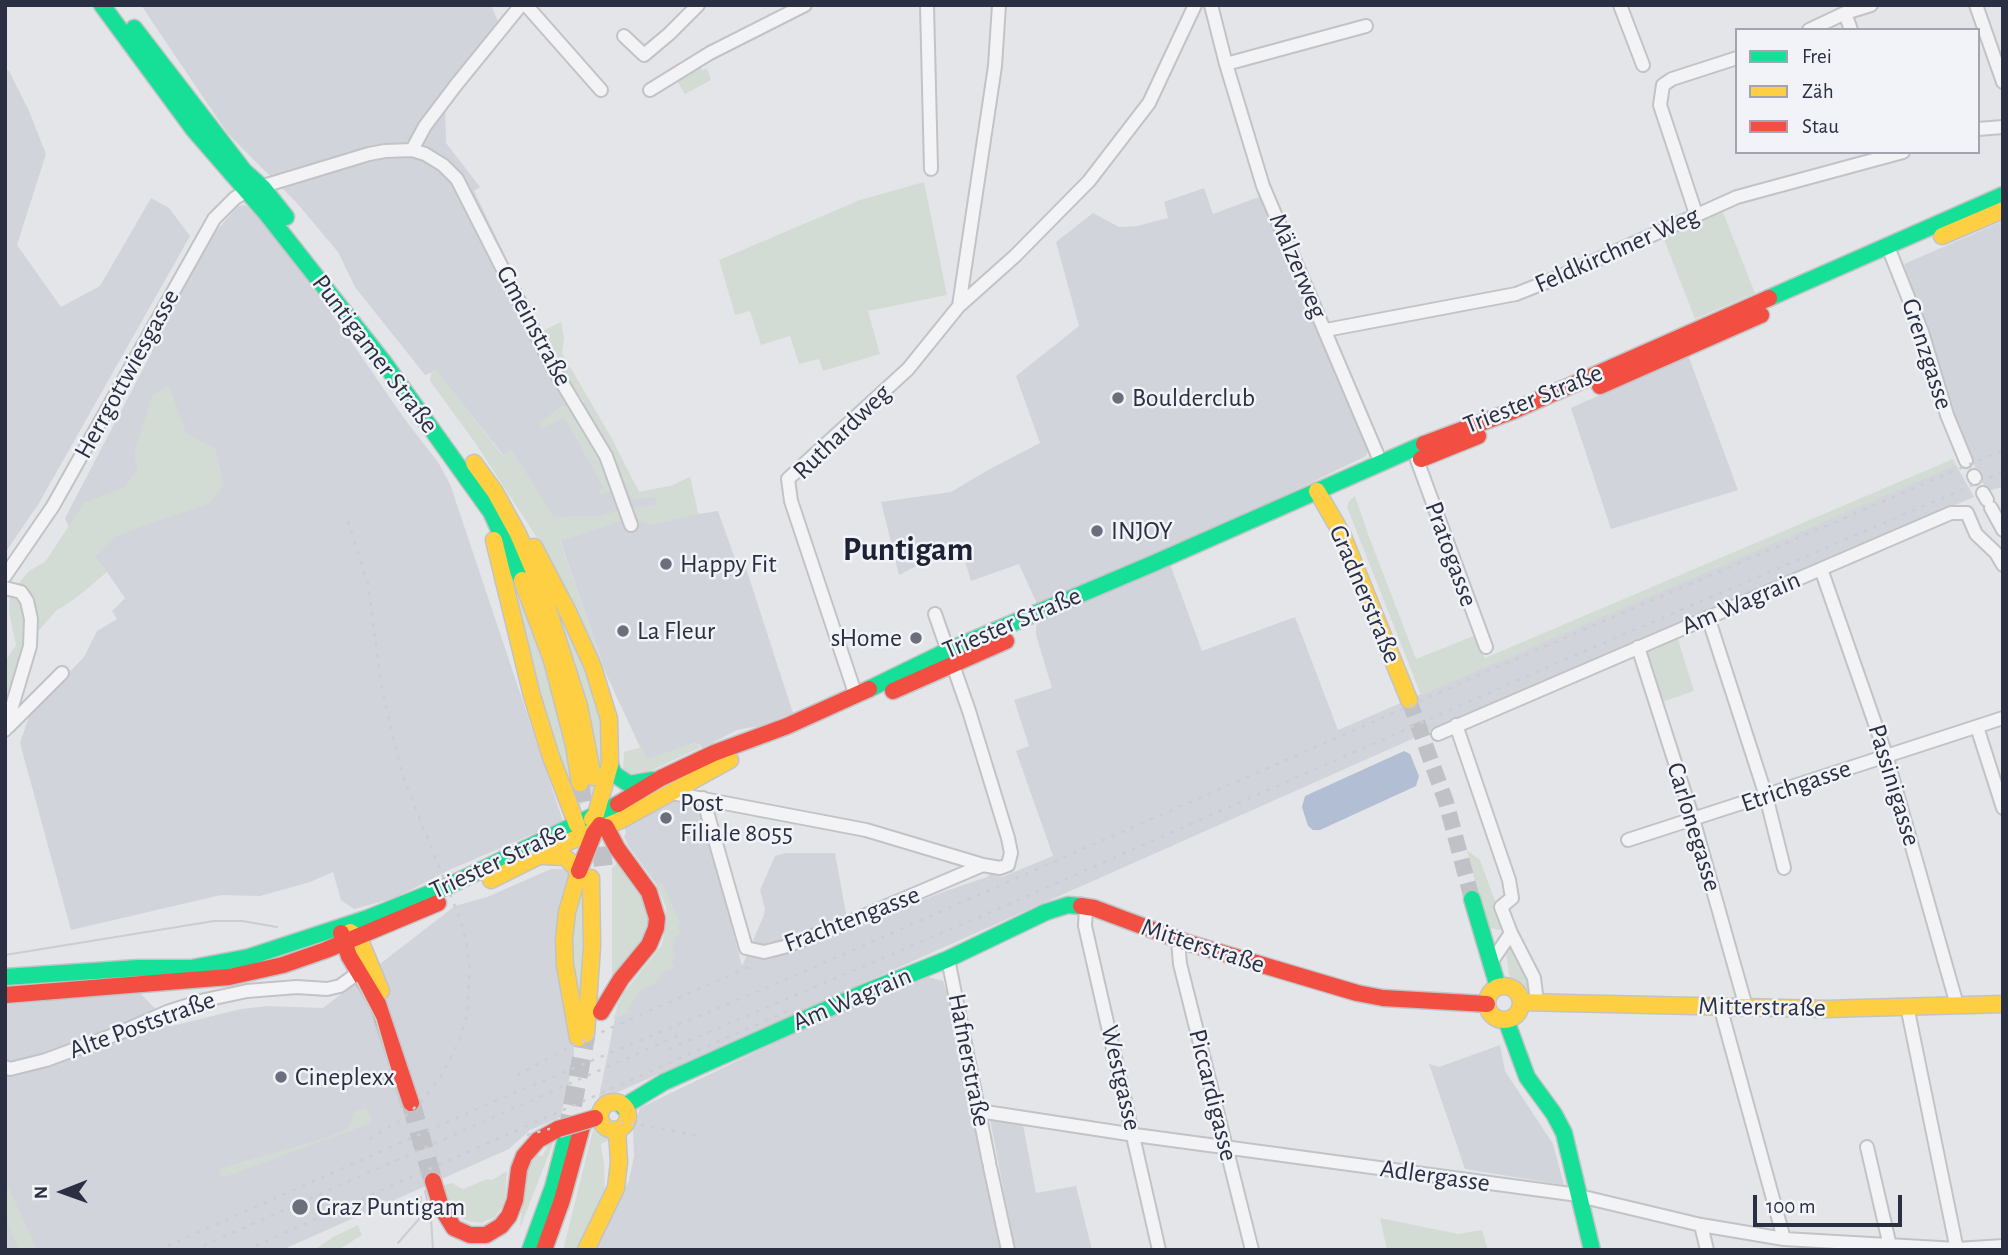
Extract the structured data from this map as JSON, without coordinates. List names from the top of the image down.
{
  "streets": {
    "main road": [
      "Puntigamer Straße",
      "Triester Straße",
      "Gradnerstraße",
      "Am Wagrain",
      "Mitterstraße"
    ],
    "street": [
      "Feldkirchner Weg",
      "Mälzerweg",
      "Gmeinstraße",
      "Grenzgasse",
      "Herrgottwiesgasse",
      "Ruthardweg",
      "Pratogasse",
      "Passinigasse",
      "Etrichgasse",
      "Carlonegasse",
      "Frachtengasse",
      "Alte Poststraße",
      "Hafnerstraße",
      "Westgasse",
      "Piccardigasse",
      "Adlergasse"
    ]
  },
  "crossings": [
    ["Feldkirchner Weg", "Mälzerweg"],
    ["Mälzerweg", "Triester Straße"],
    ["Puntigamer Straße", "Herrgottwiesgasse"],
    ["Grenzgasse", "Triester Straße"],
    ["Triester Straße", "Ruthardweg"],
    ["Triester Straße", "Pratogasse"],
    ["Triester Straße", "Gradnerstraße"],
    ["Am Wagrain", "Passinigasse"],
    ["Am Wagrain", "Carlonegasse"],
    ["Am Wagrain", "Mitterstraße"],
    ["Am Wagrain", "Hafnerstraße"],
    ["Am Wagrain", "Westgasse"],
    ["Passinigasse", "Etrichgasse"],
    ["Passinigasse", "Mitterstraße"],
    ["Etrichgasse", "Carlonegasse"],
    ["Carlonegasse", "Mitterstraße"],
    ["Mitterstraße", "Westgasse"],
    ["Mitterstraße", "Piccardigasse"],
    ["Hafnerstraße", "Adlergasse"],
    ["Westgasse", "Adlergasse"],
    ["Piccardigasse", "Adlergasse"]
  ],
  "districts": ["Puntigam"],
  "places": [
    "Boulderclub",
    "INJOY",
    "Happy Fit",
    "La Fleur",
    "sHome",
    "Post Filiale 8055",
    "Cineplexx",
    "Graz Puntigam"
  ],
  "legend": ["Frei", "Zäh", "Stau"],
  "scale_bar": "100 m",
  "north": "left"
}
